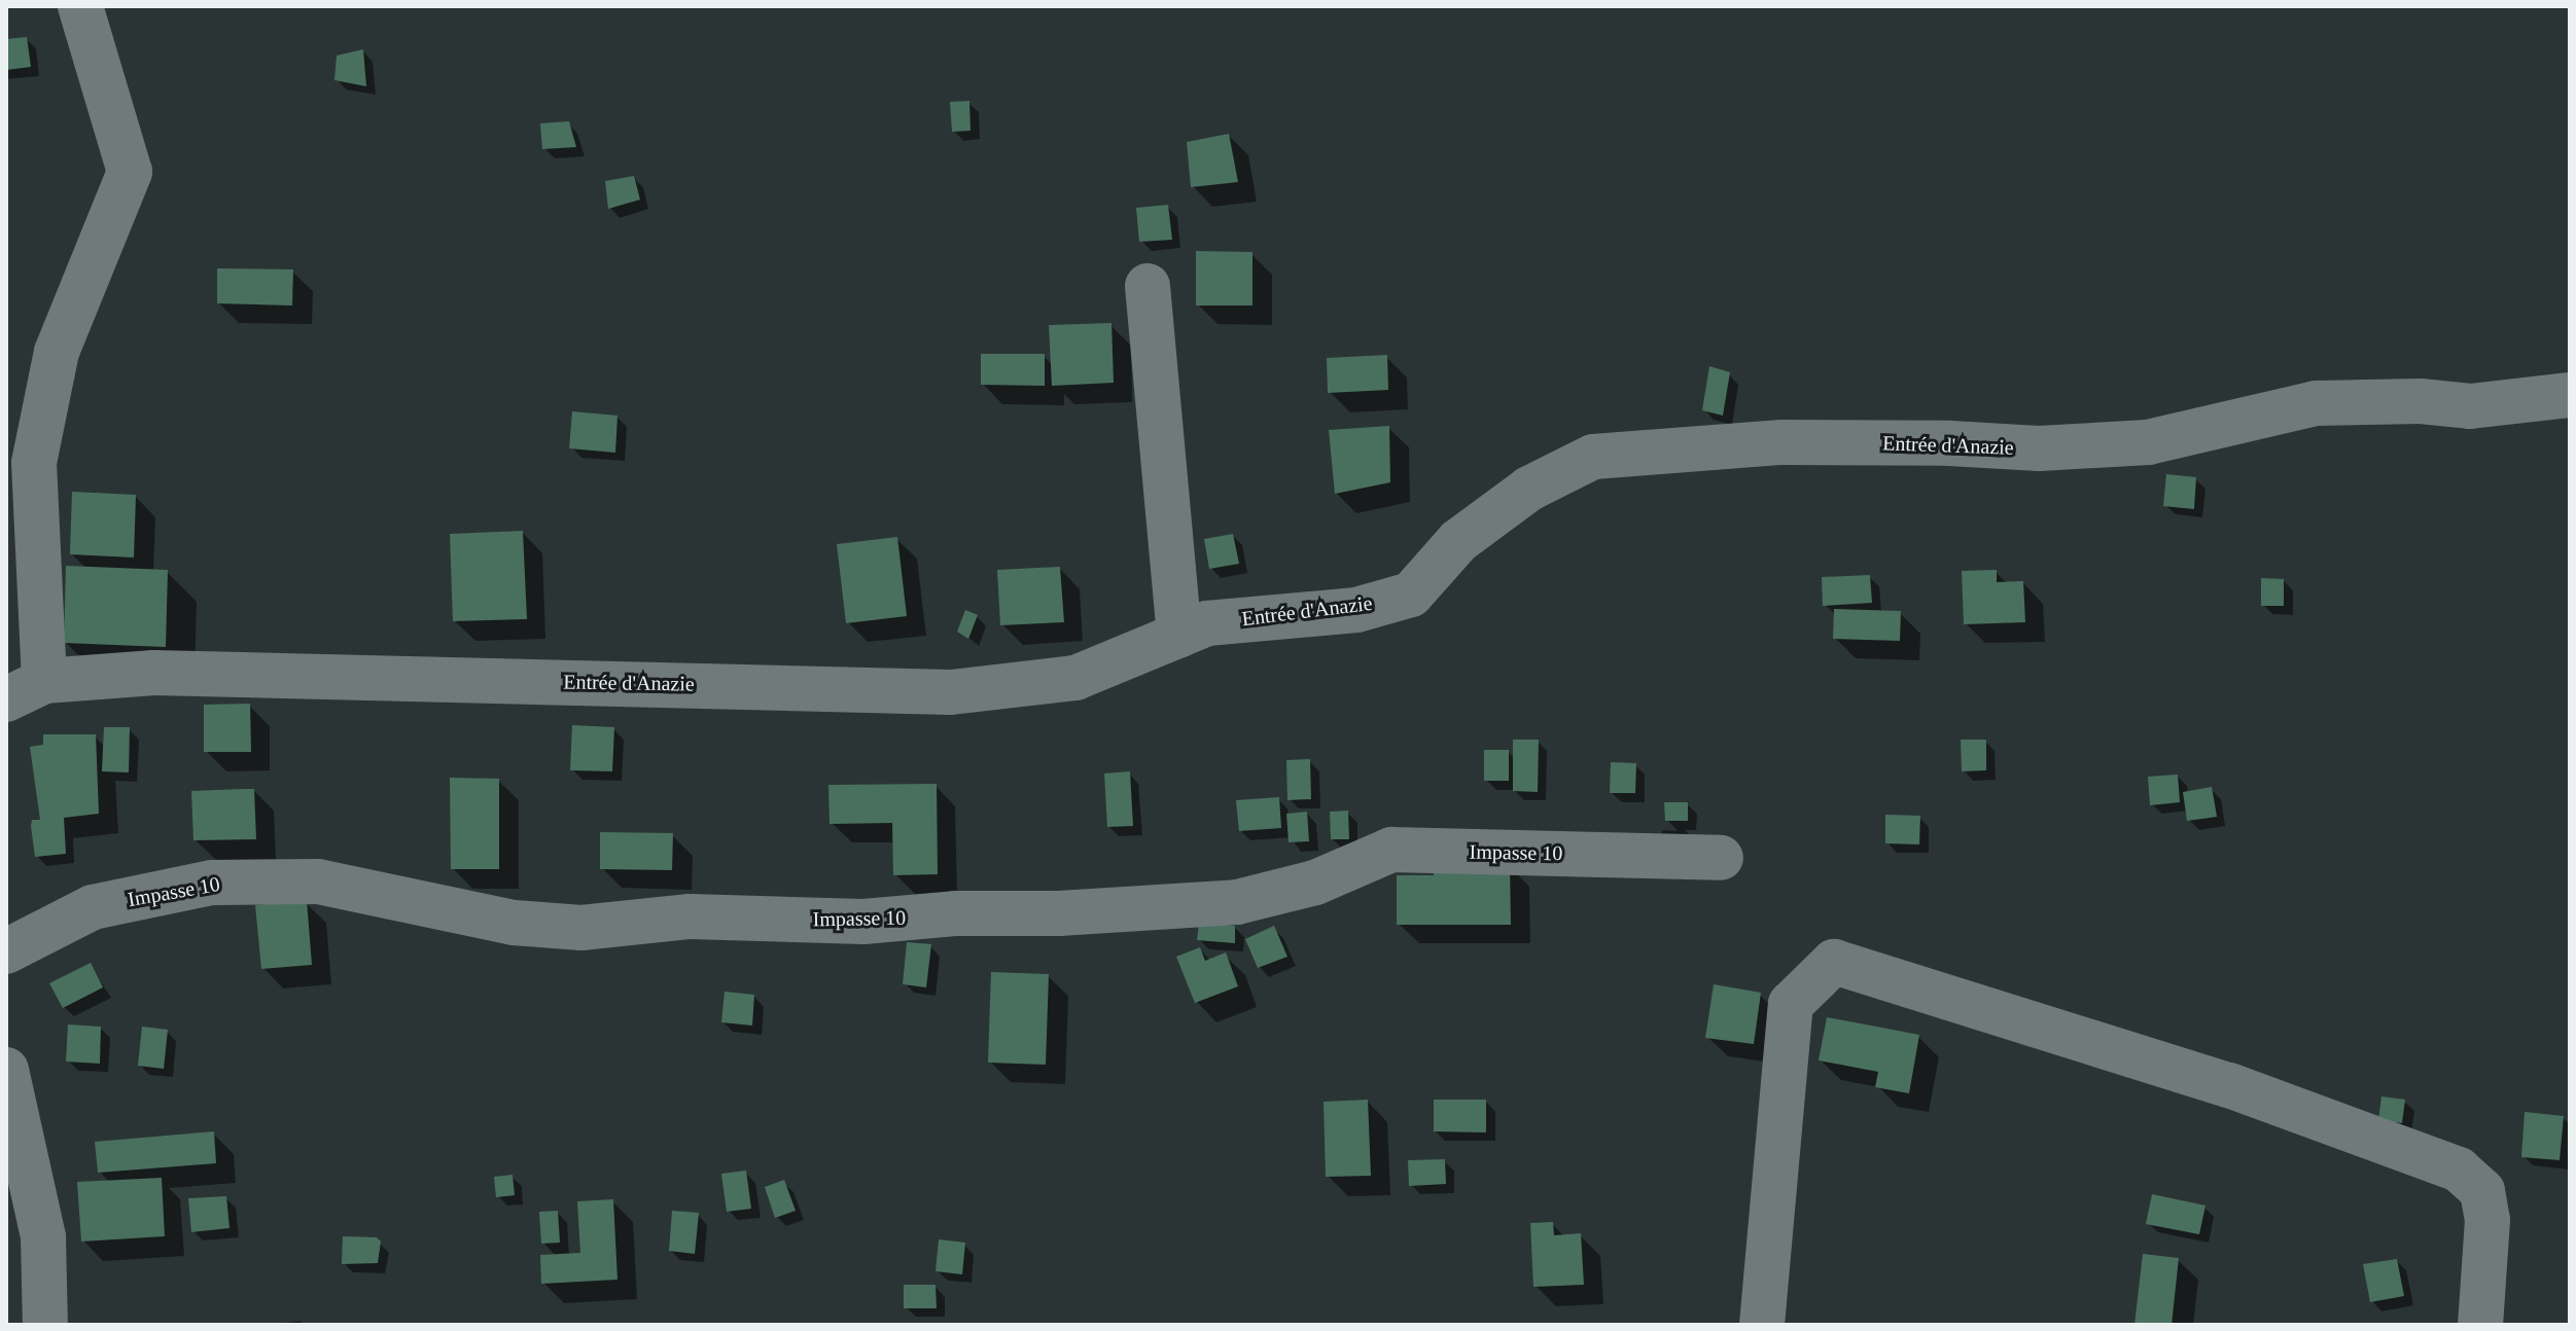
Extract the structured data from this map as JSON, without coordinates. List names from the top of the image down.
{
  "streets": {
    "street": ["Entrée d'Anazie", "Impasse 10"]
  }
}
